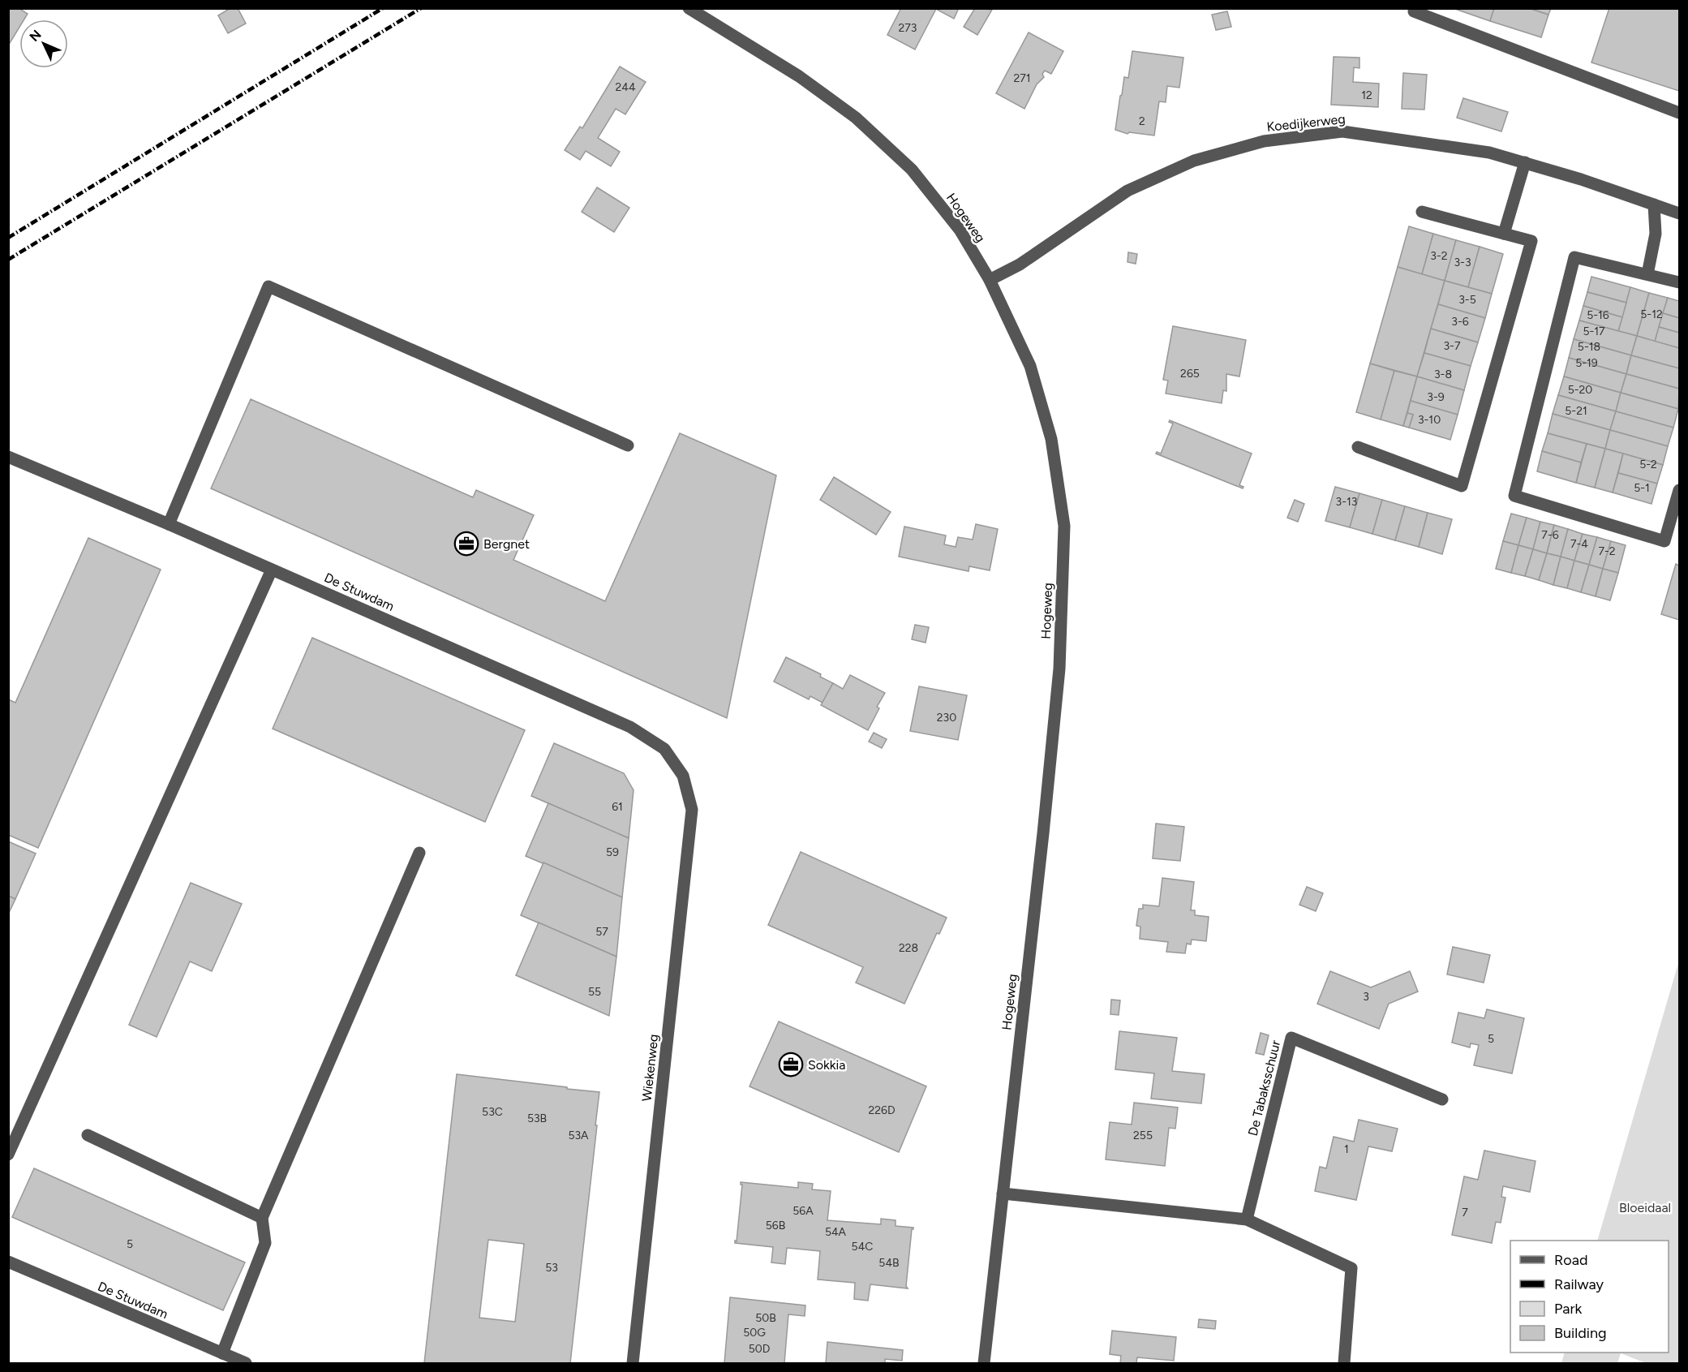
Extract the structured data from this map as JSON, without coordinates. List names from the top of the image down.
{
  "streets": {
    "street": [
      "Koedijkerweg",
      "Hogeweg",
      "De Stuwdam",
      "Wiekenweg",
      "De Tabaksschuur"
    ]
  },
  "crossings": [
    ["Koedijkerweg", "Hogeweg"],
    ["De Stuwdam", "Wiekenweg"]
  ],
  "parks": ["Bloeidaal"],
  "places": {
    "office": ["Bergnet", "Sokkia"]
  },
  "house_numbers": [
    "273",
    "271",
    "244",
    "12",
    "2",
    "3-2",
    "3-3",
    "3-5",
    "5-12",
    "5-16",
    "3-6",
    "5-17",
    "3-7",
    "5-18",
    "5-19",
    "265",
    "3-8",
    "5-20",
    "3-9",
    "5-21",
    "3-10",
    "5-2",
    "5-1",
    "3-13",
    "7-6",
    "7-4",
    "7-2",
    "230",
    "61",
    "59",
    "57",
    "228",
    "55",
    "3",
    "5",
    "226D",
    "53C",
    "53B",
    "53A",
    "255",
    "1",
    "56A",
    "7",
    "56B",
    "54A",
    "5",
    "54C",
    "54B",
    "53",
    "50B",
    "50G",
    "50D"
  ],
  "legend": [
    "Road",
    "Railway",
    "Park",
    "Building"
  ],
  "north": "top left"
}
